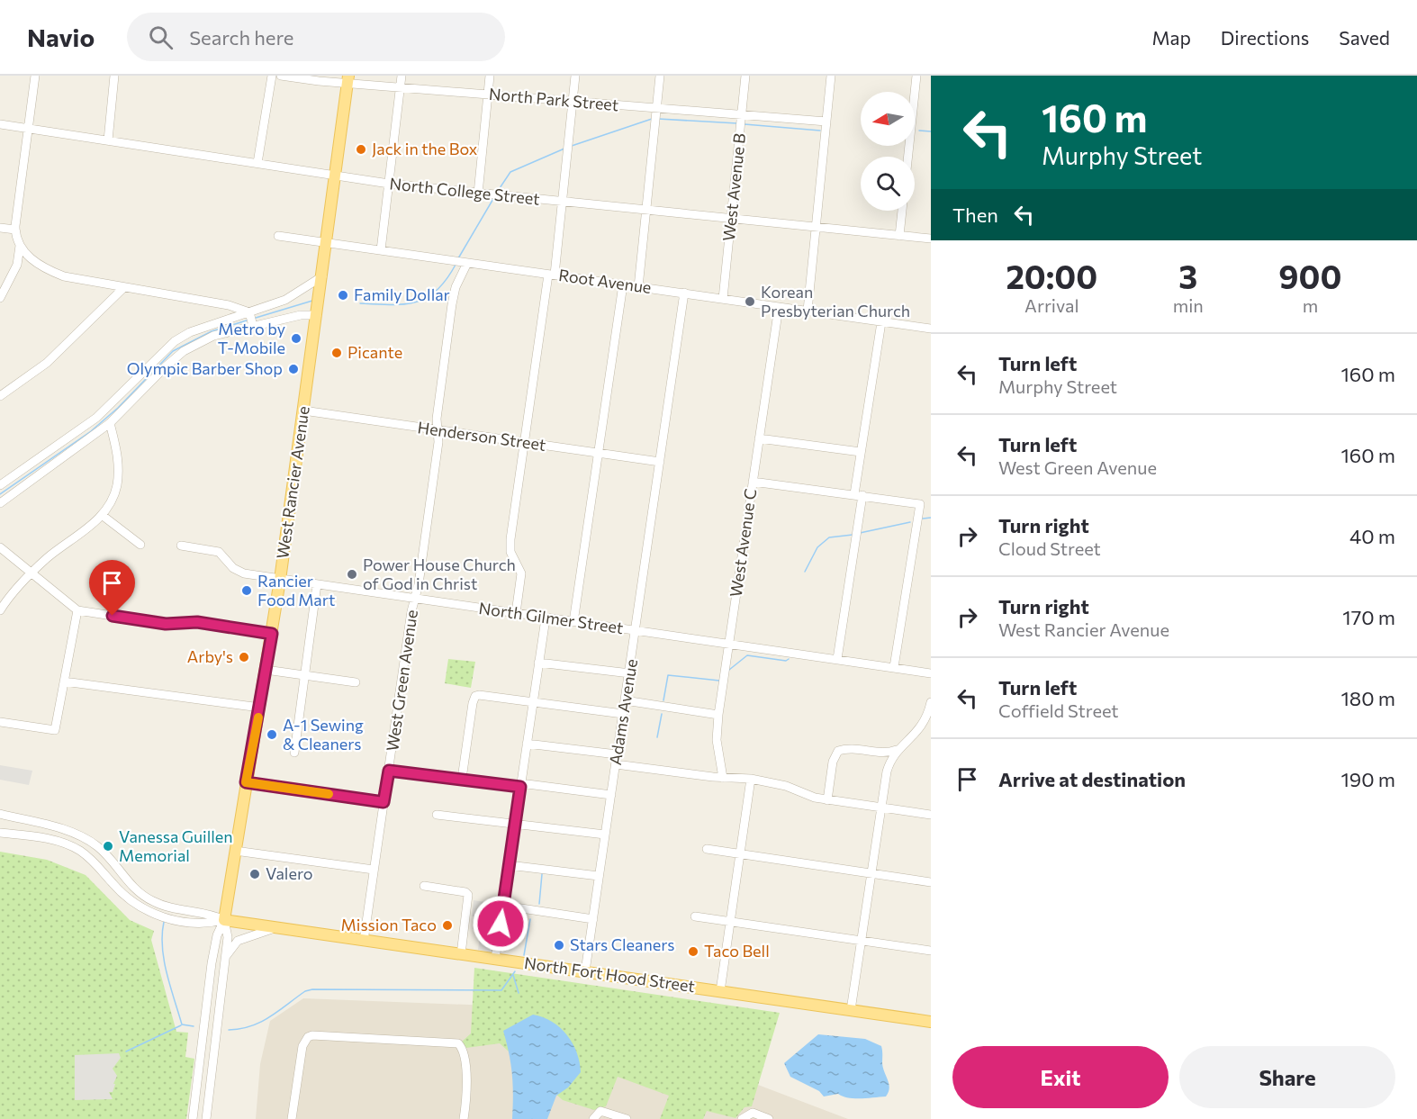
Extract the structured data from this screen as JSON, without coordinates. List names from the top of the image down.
{
  "streets": {
    "main road": ["West Rancier Avenue", "North Fort Hood Street"],
    "street": [
      "North Park Street",
      "West Avenue B",
      "North College Street",
      "Root Avenue",
      "Henderson Street",
      "West Avenue C",
      "North Gilmer Street",
      "West Green Avenue",
      "Adams Avenue"
    ]
  },
  "crossings": [
    ["North Park Street", "West Avenue B"],
    ["North Park Street", "West Rancier Avenue"],
    ["West Avenue B", "North College Street"],
    ["West Avenue B", "Root Avenue"],
    ["North College Street", "West Rancier Avenue"],
    ["Root Avenue", "West Rancier Avenue"],
    ["Root Avenue", "West Avenue C"],
    ["Root Avenue", "West Green Avenue"],
    ["Root Avenue", "Adams Avenue"],
    ["Henderson Street", "West Rancier Avenue"],
    ["Henderson Street", "West Green Avenue"],
    ["Henderson Street", "Adams Avenue"],
    ["West Rancier Avenue", "North Gilmer Street"],
    ["West Rancier Avenue", "North Fort Hood Street"],
    ["West Avenue C", "North Gilmer Street"],
    ["North Gilmer Street", "West Green Avenue"],
    ["North Gilmer Street", "Adams Avenue"],
    ["West Green Avenue", "North Fort Hood Street"],
    ["Adams Avenue", "North Fort Hood Street"]
  ],
  "places": [
    "Jack in the Box",
    "Family Dollar",
    "Korean Presbyterian Church",
    "Metro by T-Mobile",
    "Picante",
    "Olympic Barber Shop",
    "Power House Church of God in Christ",
    "Rancier Food Mart",
    "Arby's",
    "A-1 Sewing & Cleaners",
    "Vanessa Guillen Memorial",
    "Valero",
    "Mission Taco",
    "Stars Cleaners",
    "Taco Bell"
  ],
  "north": "left",
  "page": {
    "header": "Navio",
    "search": "Search here",
    "nav": ["Map", "Directions", "Saved"],
    "turn": ["160 m", "Murphy Street"],
    "then": "Then",
    "eta": [
      "20:00",
      "Arrival",
      "3",
      "min",
      "900",
      "m"
    ],
    "list": [
      {
        "name": "Turn left",
        "note": "Murphy Street",
        "value": "160 m"
      },
      {
        "name": "Turn left",
        "note": "West Green Avenue",
        "value": "160 m"
      },
      {
        "name": "Turn right",
        "note": "Cloud Street",
        "value": "40 m"
      },
      {
        "name": "Turn right",
        "note": "West Rancier Avenue",
        "value": "170 m"
      },
      {
        "name": "Turn left",
        "note": "Coffield Street",
        "value": "180 m"
      },
      {
        "name": "Arrive at destination",
        "value": "190 m"
      }
    ],
    "buttons": ["Exit", "Share"]
  }
}
